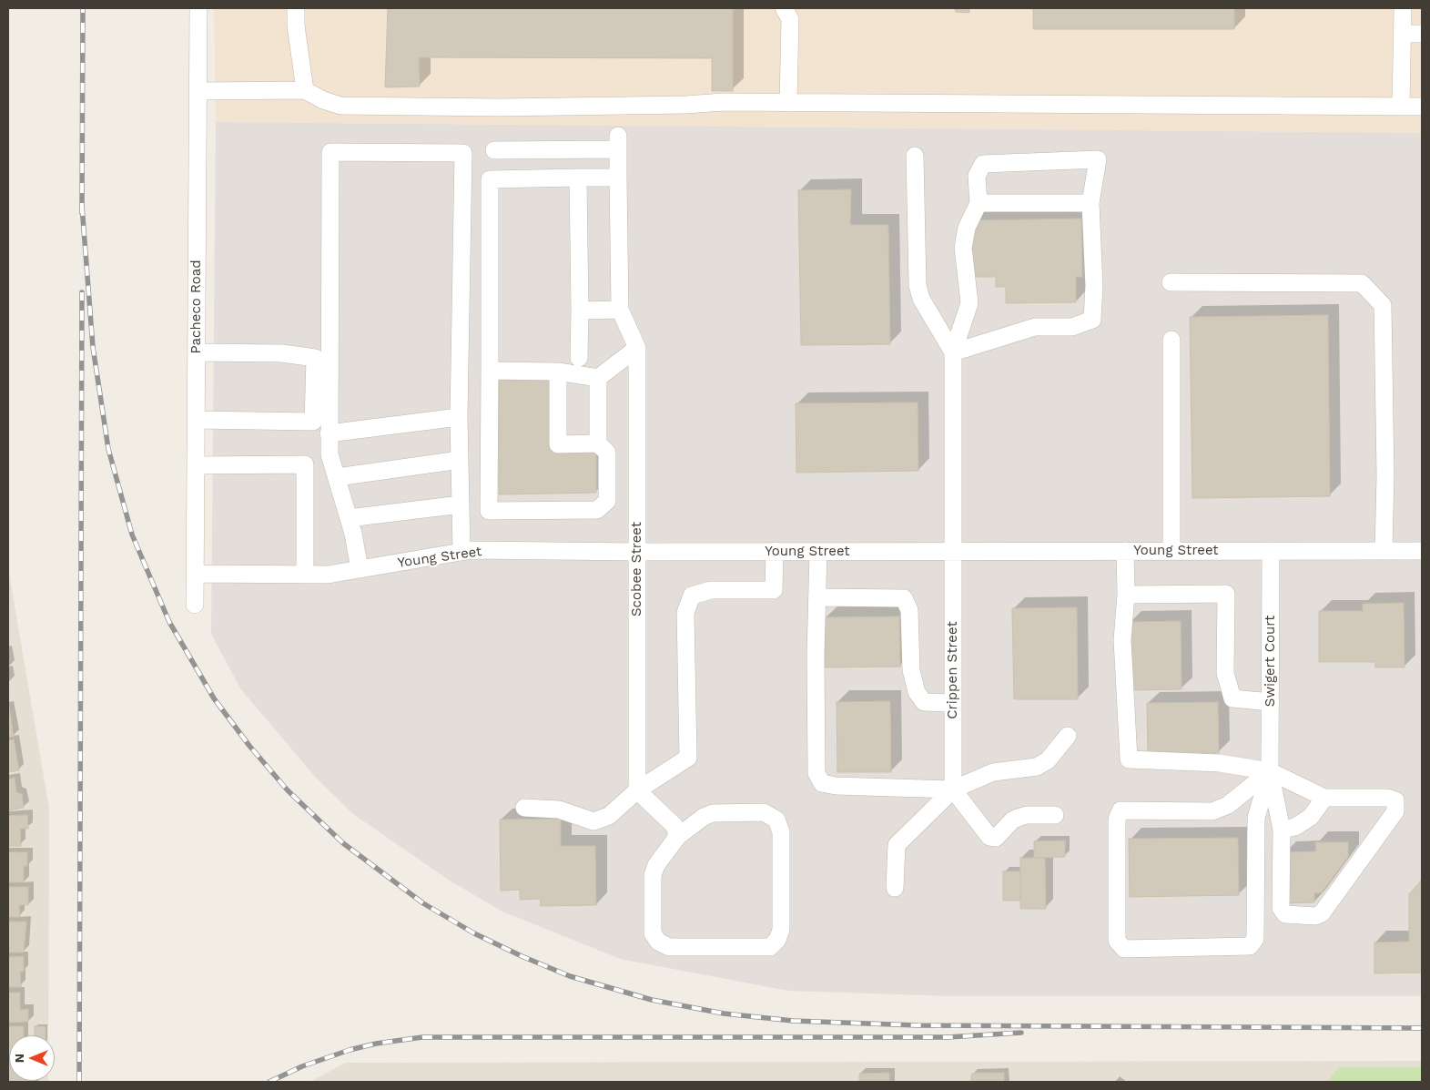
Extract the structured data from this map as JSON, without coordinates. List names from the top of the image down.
{
  "streets": {
    "street": [
      "Pacheco Road",
      "Young Street",
      "Scobee Street",
      "Swigert Court",
      "Crippen Street"
    ]
  },
  "crossings": [
    ["Pacheco Road", "Young Street"],
    ["Young Street", "Scobee Street"],
    ["Young Street", "Swigert Court"],
    ["Young Street", "Crippen Street"]
  ],
  "north": "left"
}
